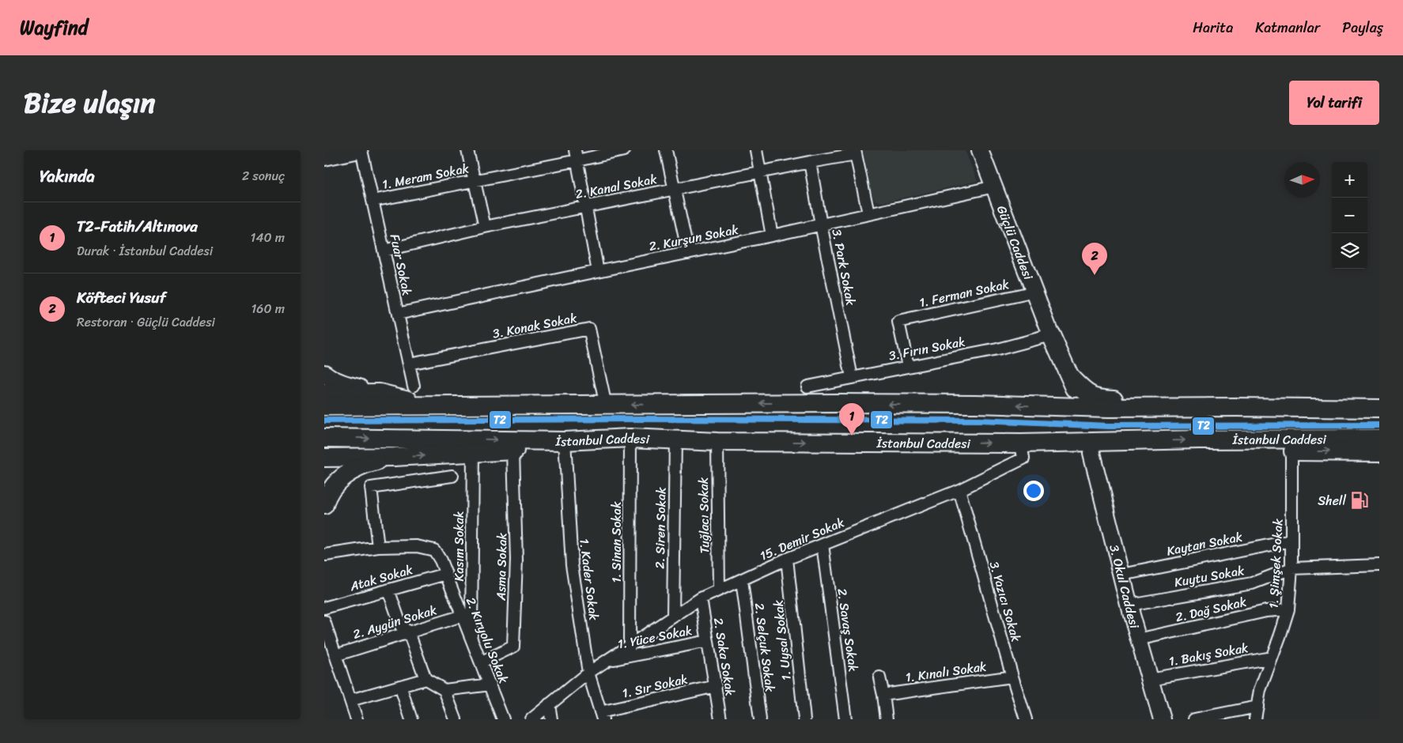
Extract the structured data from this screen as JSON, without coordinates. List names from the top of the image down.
{
  "streets": {
    "highway": ["İstanbul Caddesi"],
    "main road": ["Güçlü Caddesi", "3. Okul Caddesi"],
    "street": [
      "1. Meram Sokak",
      "2. Kanal Sokak",
      "2. Kurşun Sokak",
      "Fuar Sokak",
      "3. Park Sokak",
      "1. Ferman Sokak",
      "3. Konak Sokak",
      "3. Fırın Sokak",
      "Tuğlacı Sokak",
      "2. Siren Sokak",
      "15. Demir Sokak",
      "1. Sinan Sokak",
      "Kaytan Sokak",
      "Kasım Sokak",
      "1. Şimşek Sokak",
      "Asma Sokak",
      "Kuytu Sokak",
      "Atak Sokak",
      "1. Kader Sokak",
      "3. Yazıcı Sokak",
      "2. Dağ Sokak",
      "2. Aygün Sokak",
      "2. Savaş Sokak",
      "1. Yüce Sokak",
      "2. Kıryolu Sokak",
      "1. Uysal Sokak",
      "2. Selçuk Sokak",
      "1. Bakış Sokak",
      "2. Saka Sokak",
      "1. Kınalı Sokak",
      "1. Sır Sokak"
    ]
  },
  "crossings": [
    ["1. Meram Sokak", "Fuar Sokak"],
    ["2. Kanal Sokak", "Fuar Sokak"],
    ["2. Kanal Sokak", "3. Park Sokak"],
    ["2. Kurşun Sokak", "Güçlü Caddesi"],
    ["2. Kurşun Sokak", "Fuar Sokak"],
    ["2. Kurşun Sokak", "3. Park Sokak"],
    ["Güçlü Caddesi", "1. Ferman Sokak"],
    ["Güçlü Caddesi", "3. Fırın Sokak"],
    ["Fuar Sokak", "3. Konak Sokak"],
    ["3. Park Sokak", "3. Fırın Sokak"],
    ["1. Ferman Sokak", "3. Fırın Sokak"],
    ["İstanbul Caddesi", "Tuğlacı Sokak"],
    ["İstanbul Caddesi", "2. Siren Sokak"],
    ["İstanbul Caddesi", "15. Demir Sokak"],
    ["İstanbul Caddesi", "1. Sinan Sokak"],
    ["İstanbul Caddesi", "1. Kader Sokak"],
    ["İstanbul Caddesi", "3. Okul Caddesi"],
    ["Tuğlacı Sokak", "15. Demir Sokak"],
    ["2. Siren Sokak", "15. Demir Sokak"],
    ["15. Demir Sokak", "1. Sinan Sokak"],
    ["15. Demir Sokak", "1. Kader Sokak"],
    ["15. Demir Sokak", "3. Yazıcı Sokak"],
    ["15. Demir Sokak", "2. Savaş Sokak"],
    ["15. Demir Sokak", "1. Yüce Sokak"],
    ["15. Demir Sokak", "1. Uysal Sokak"],
    ["15. Demir Sokak", "2. Selçuk Sokak"],
    ["15. Demir Sokak", "2. Saka Sokak"],
    ["Kaytan Sokak", "1. Şimşek Sokak"],
    ["Kaytan Sokak", "3. Okul Caddesi"],
    ["Kasım Sokak", "2. Kıryolu Sokak"],
    ["1. Şimşek Sokak", "Kuytu Sokak"],
    ["1. Şimşek Sokak", "2. Dağ Sokak"],
    ["1. Şimşek Sokak", "1. Bakış Sokak"],
    ["Asma Sokak", "2. Kıryolu Sokak"],
    ["Kuytu Sokak", "3. Okul Caddesi"],
    ["Atak Sokak", "2. Kıryolu Sokak"],
    ["1. Kader Sokak", "1. Sır Sokak"],
    ["3. Okul Caddesi", "2. Dağ Sokak"],
    ["3. Okul Caddesi", "1. Bakış Sokak"],
    ["3. Yazıcı Sokak", "1. Kınalı Sokak"],
    ["2. Aygün Sokak", "2. Kıryolu Sokak"],
    ["1. Yüce Sokak", "2. Saka Sokak"],
    ["2. Saka Sokak", "1. Sır Sokak"]
  ],
  "places": {
    "fuel station": ["Shell"]
  },
  "lines": ["transit line T2"],
  "north": "right",
  "page": {
    "header": "Wayfind",
    "nav": ["Harita", "Katmanlar", "Paylaş"],
    "title": "Bize ulaşın",
    "buttons": "Yol tarifi",
    "heading": ["Yakında", "2 sonuç"],
    "map_buttons": ["+", "−"],
    "list": [
      {
        "mark": "1",
        "name": "T2-Fatih/Altınova",
        "note": "Durak · İstanbul Caddesi",
        "value": "140 m"
      },
      {
        "mark": "2",
        "name": "Köfteci Yusuf",
        "note": "Restoran · Güçlü Caddesi",
        "value": "160 m"
      }
    ],
    "pins": ["2", "1"]
  }
}
